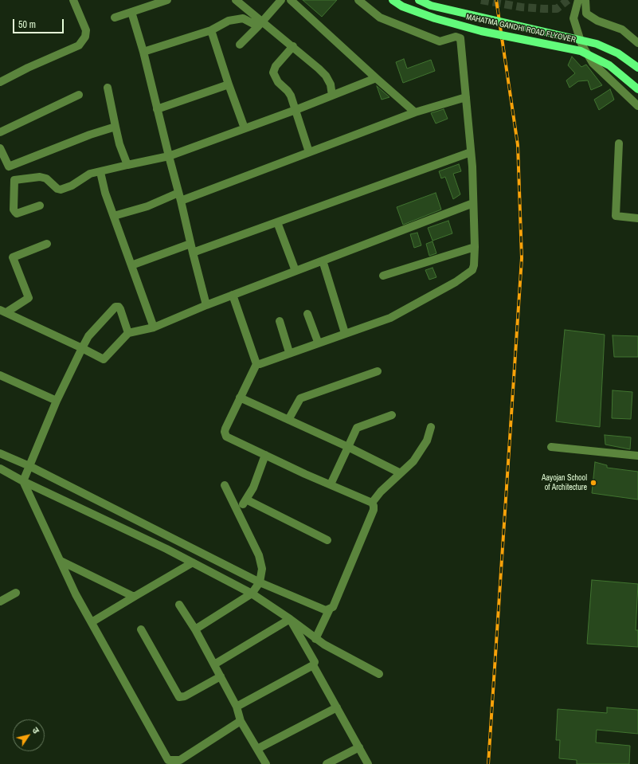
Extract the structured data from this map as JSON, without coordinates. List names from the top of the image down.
{
  "streets": {
    "main road": ["MAHATMA GANDHI ROAD FLYOVER"]
  },
  "places": ["Aayojan School of Architecture"],
  "scale_bar": "50 m",
  "north": "top right"
}
